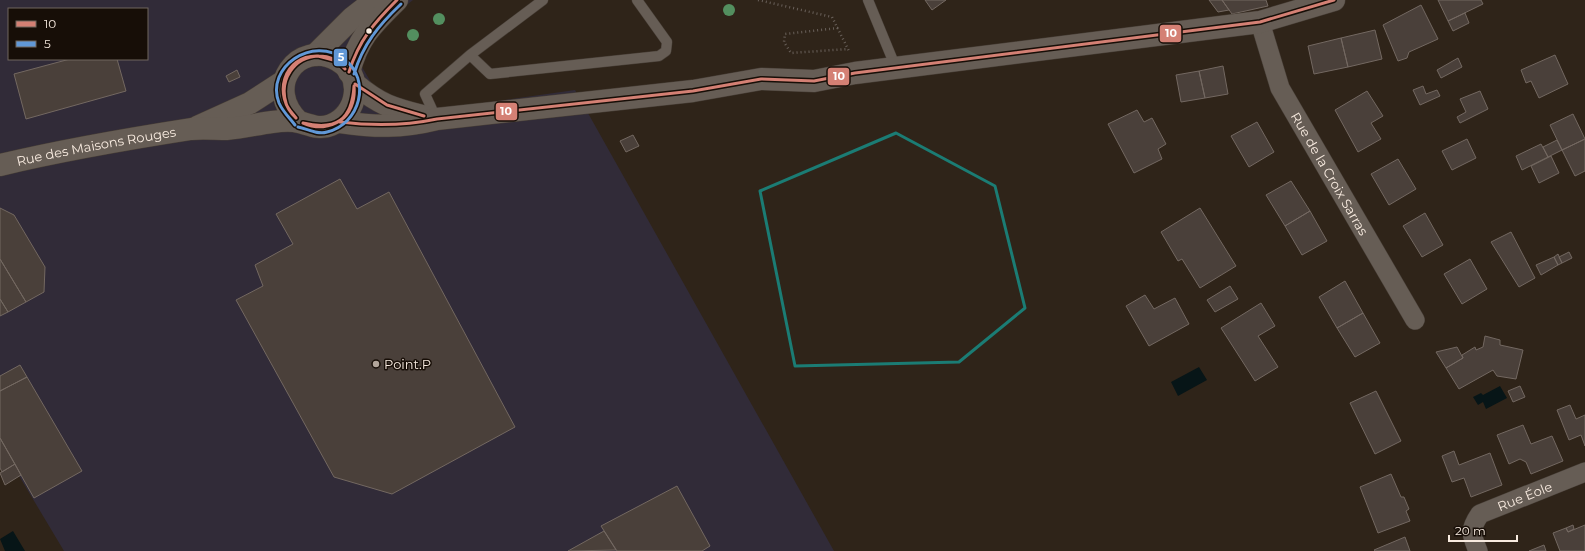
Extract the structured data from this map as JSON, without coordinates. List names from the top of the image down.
{
  "streets": {
    "street": ["Rue des Maisons Rouges", "Rue de la Croix Sarras", "Rue Éole"]
  },
  "places": ["Point.P"],
  "lines": ["transit line 10", "transit line 5"],
  "legend": ["10", "5"],
  "scale_bar": "20 m"
}
